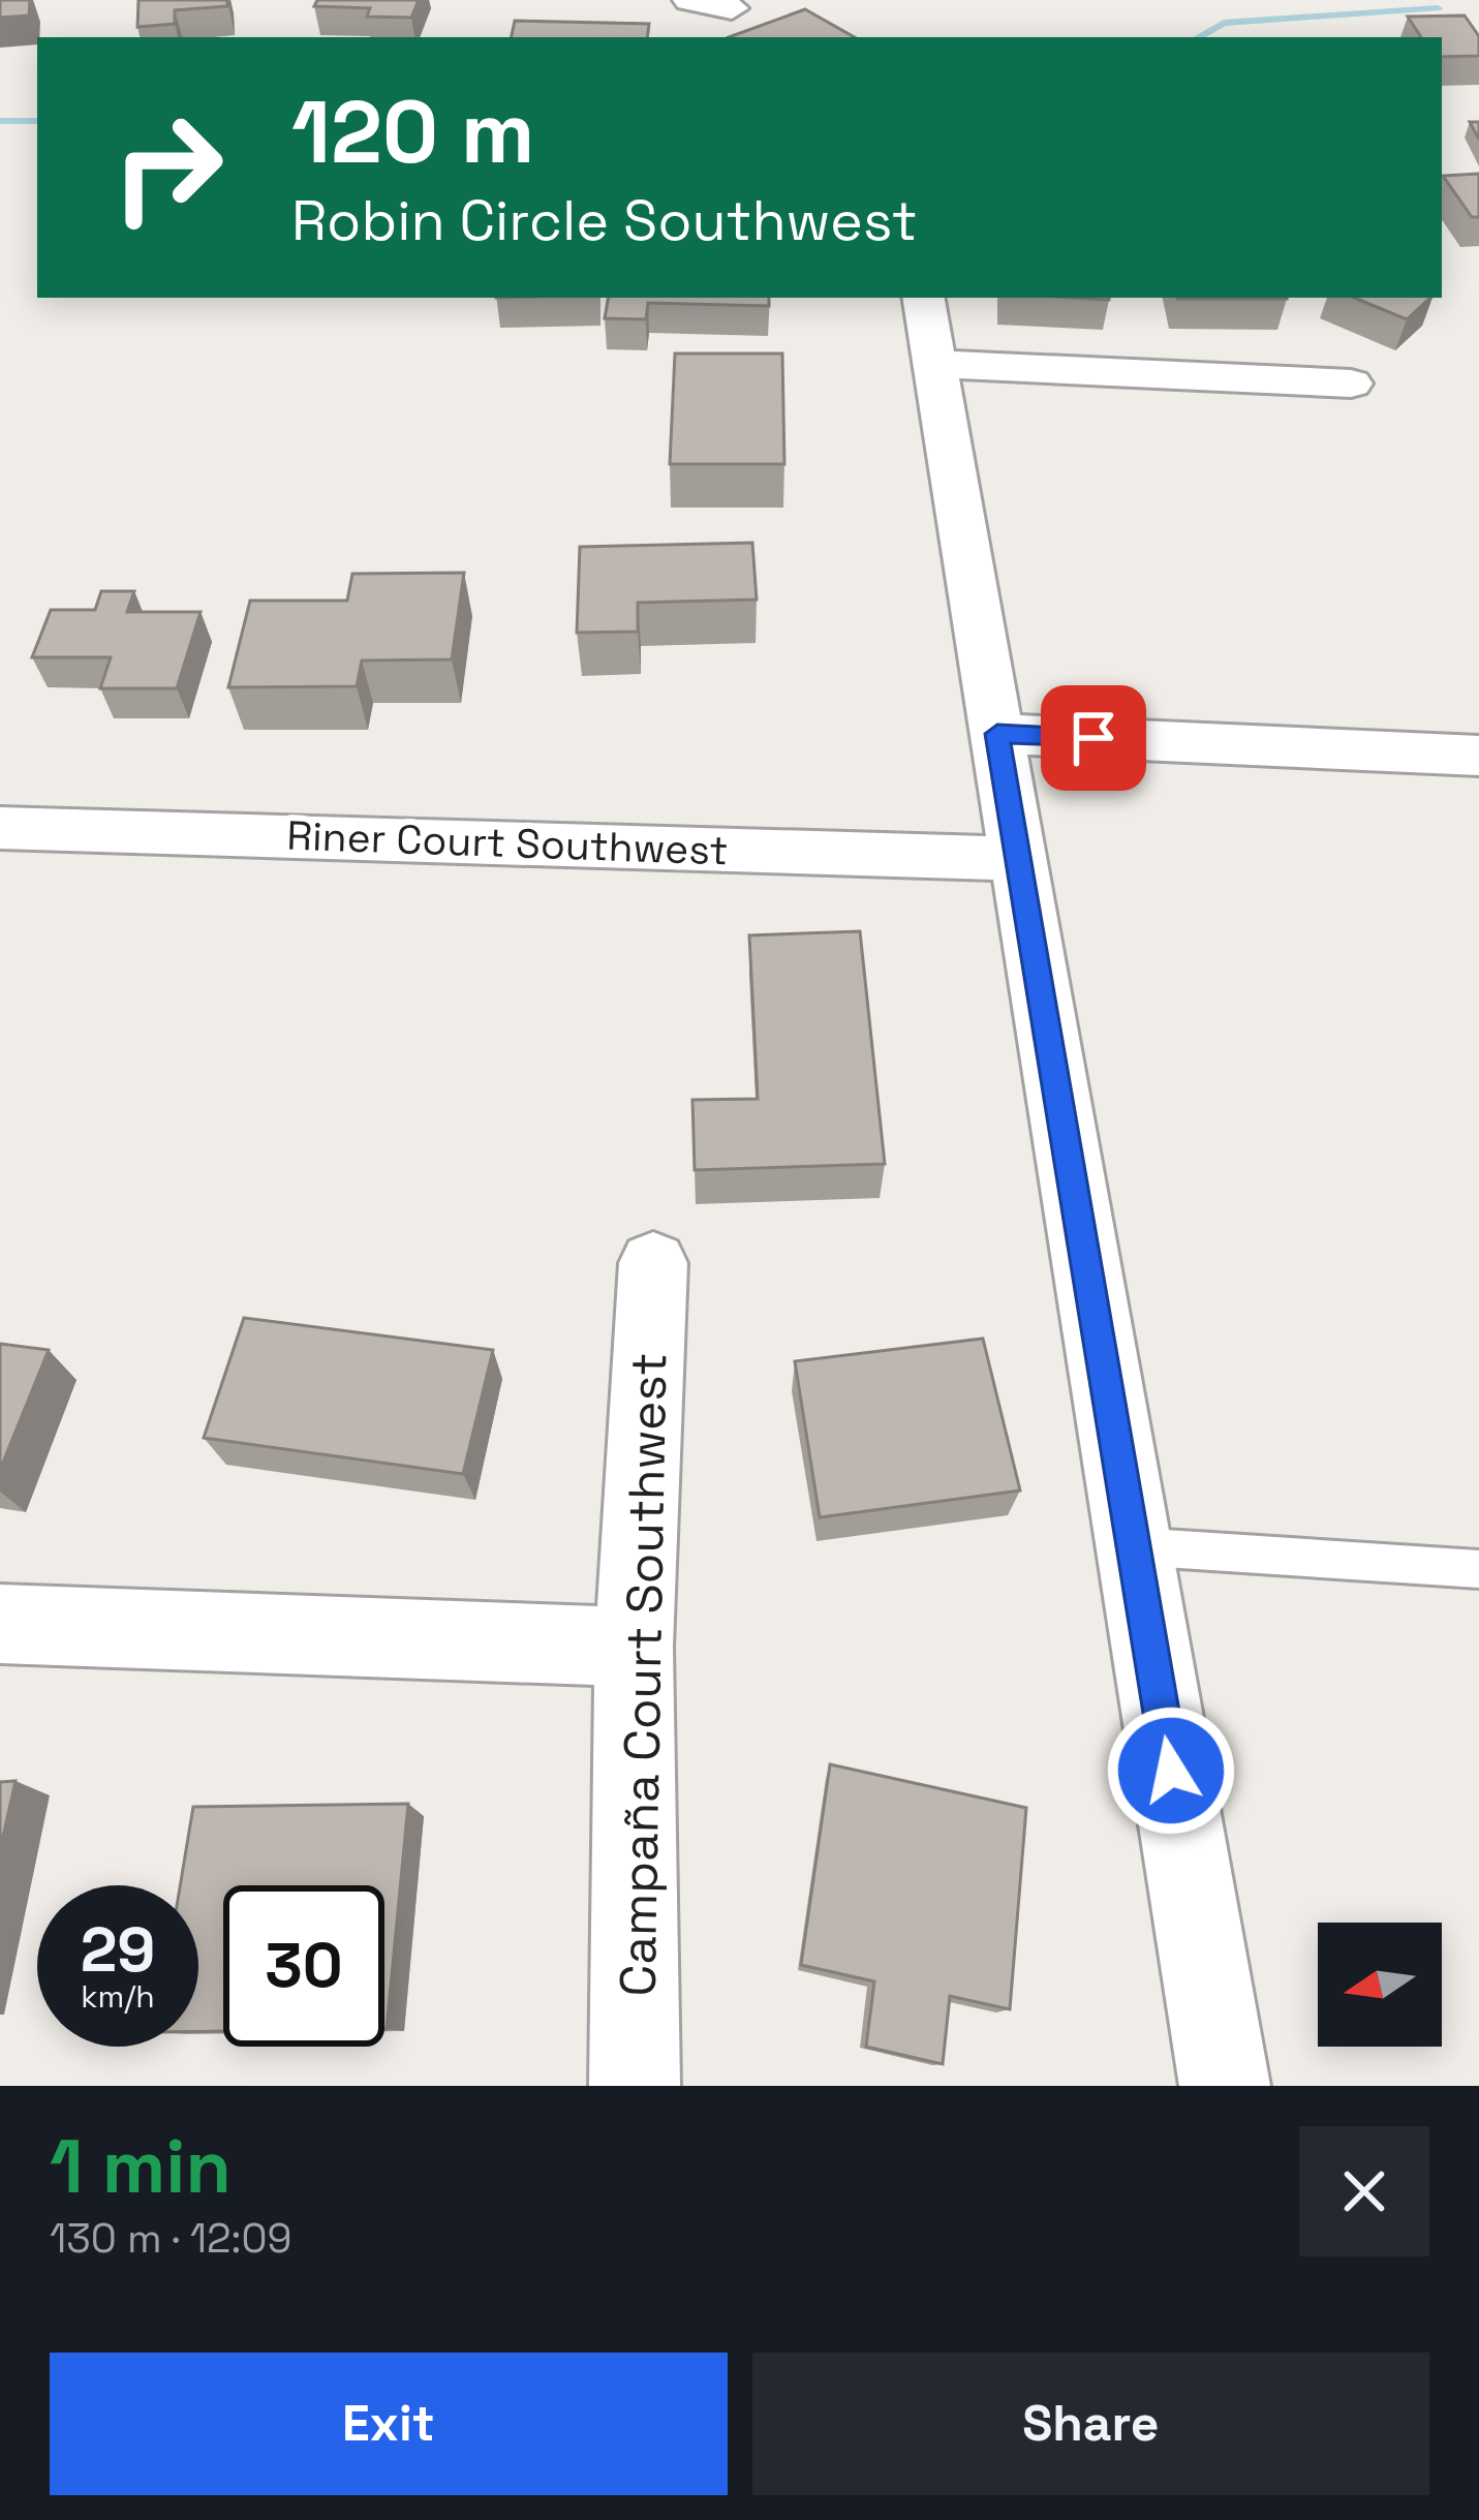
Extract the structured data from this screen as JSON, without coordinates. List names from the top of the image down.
{
  "streets": {
    "street": ["Riner Court Southwest", "Campaña Court Southwest"]
  },
  "north": "left",
  "page": {
    "turn": ["120 m", "Robin Circle Southwest"],
    "speed": "29 km/h",
    "limit": "30",
    "heading": ["1 min", "130 m · 12:09"],
    "buttons": ["Exit", "Share"]
  }
}
